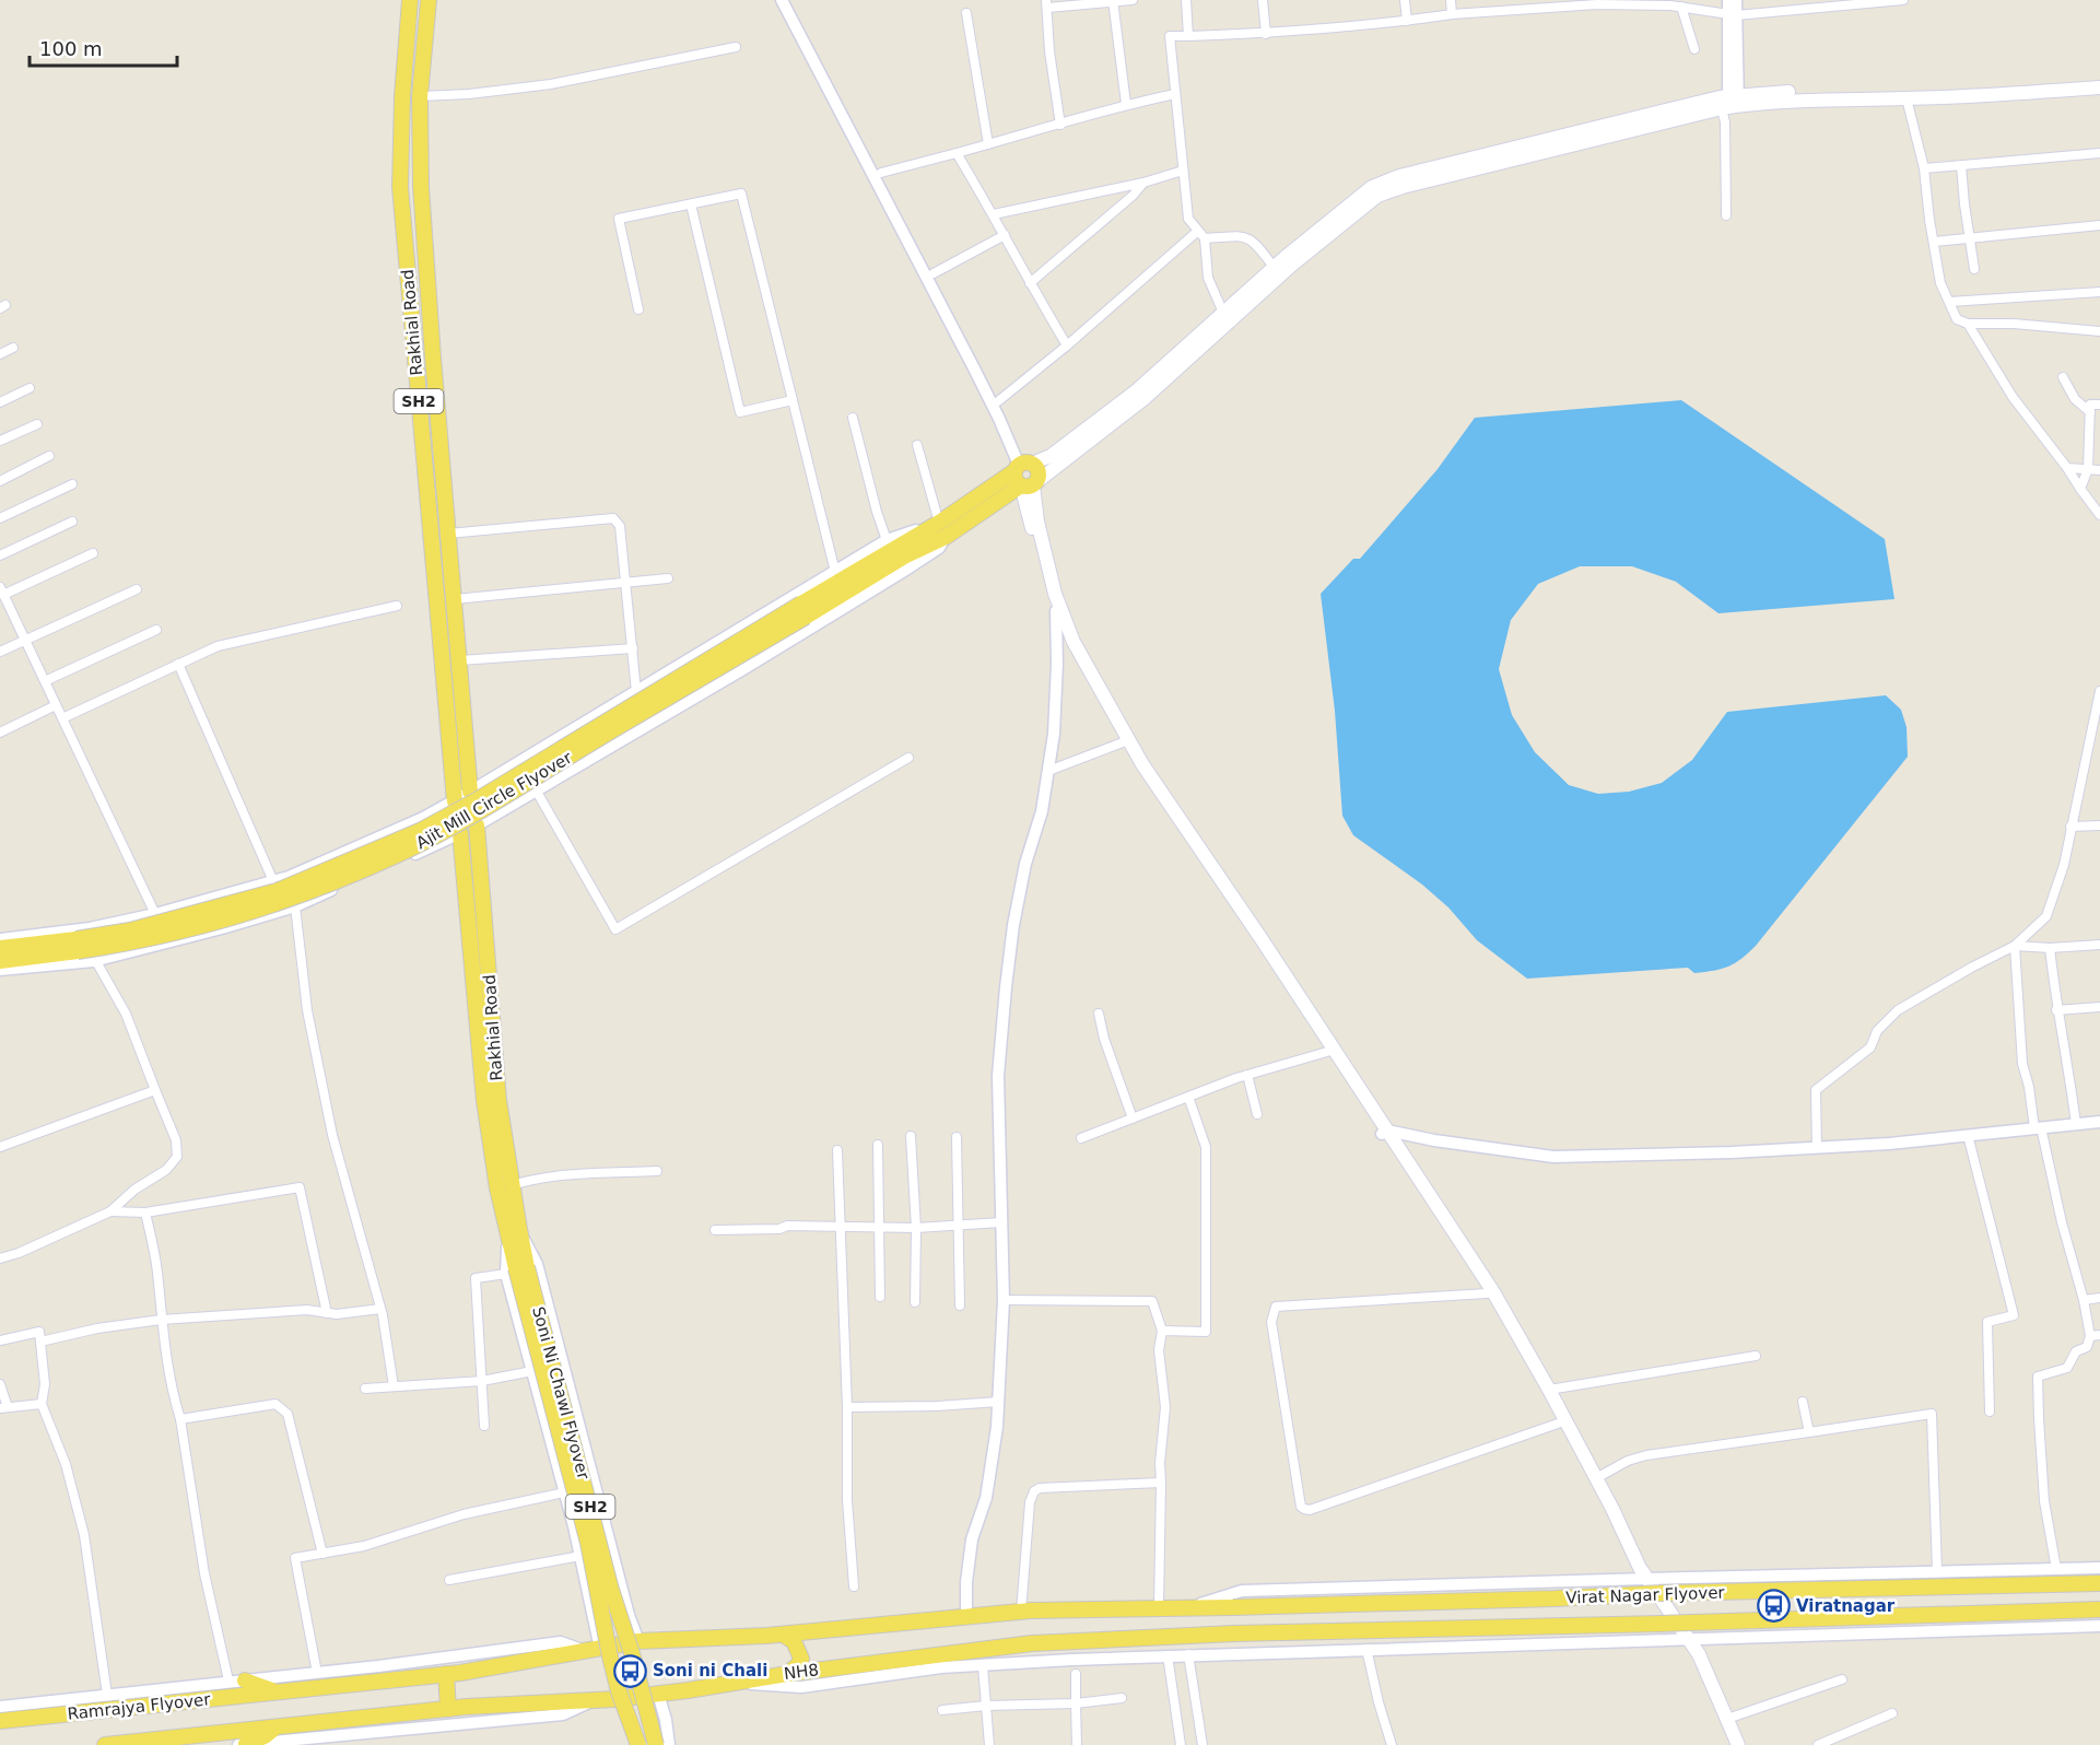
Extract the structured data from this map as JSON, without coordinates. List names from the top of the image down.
{
  "streets": {
    "main road": [
      "Rakhial Road",
      "SH2",
      "Ajit Mill Circle Flyover",
      "Soni Ni Chawl Flyover",
      "Virat Nagar Flyover",
      "NH8",
      "Ramrajya Flyover"
    ]
  },
  "crossings": [
    ["Rakhial Road", "Soni Ni Chawl Flyover"],
    ["Virat Nagar Flyover", "NH8"],
    ["NH8", "Ramrajya Flyover"]
  ],
  "places": {
    "bus stop": ["Viratnagar", "Soni ni Chali"]
  },
  "scale_bar": "100 m"
}
